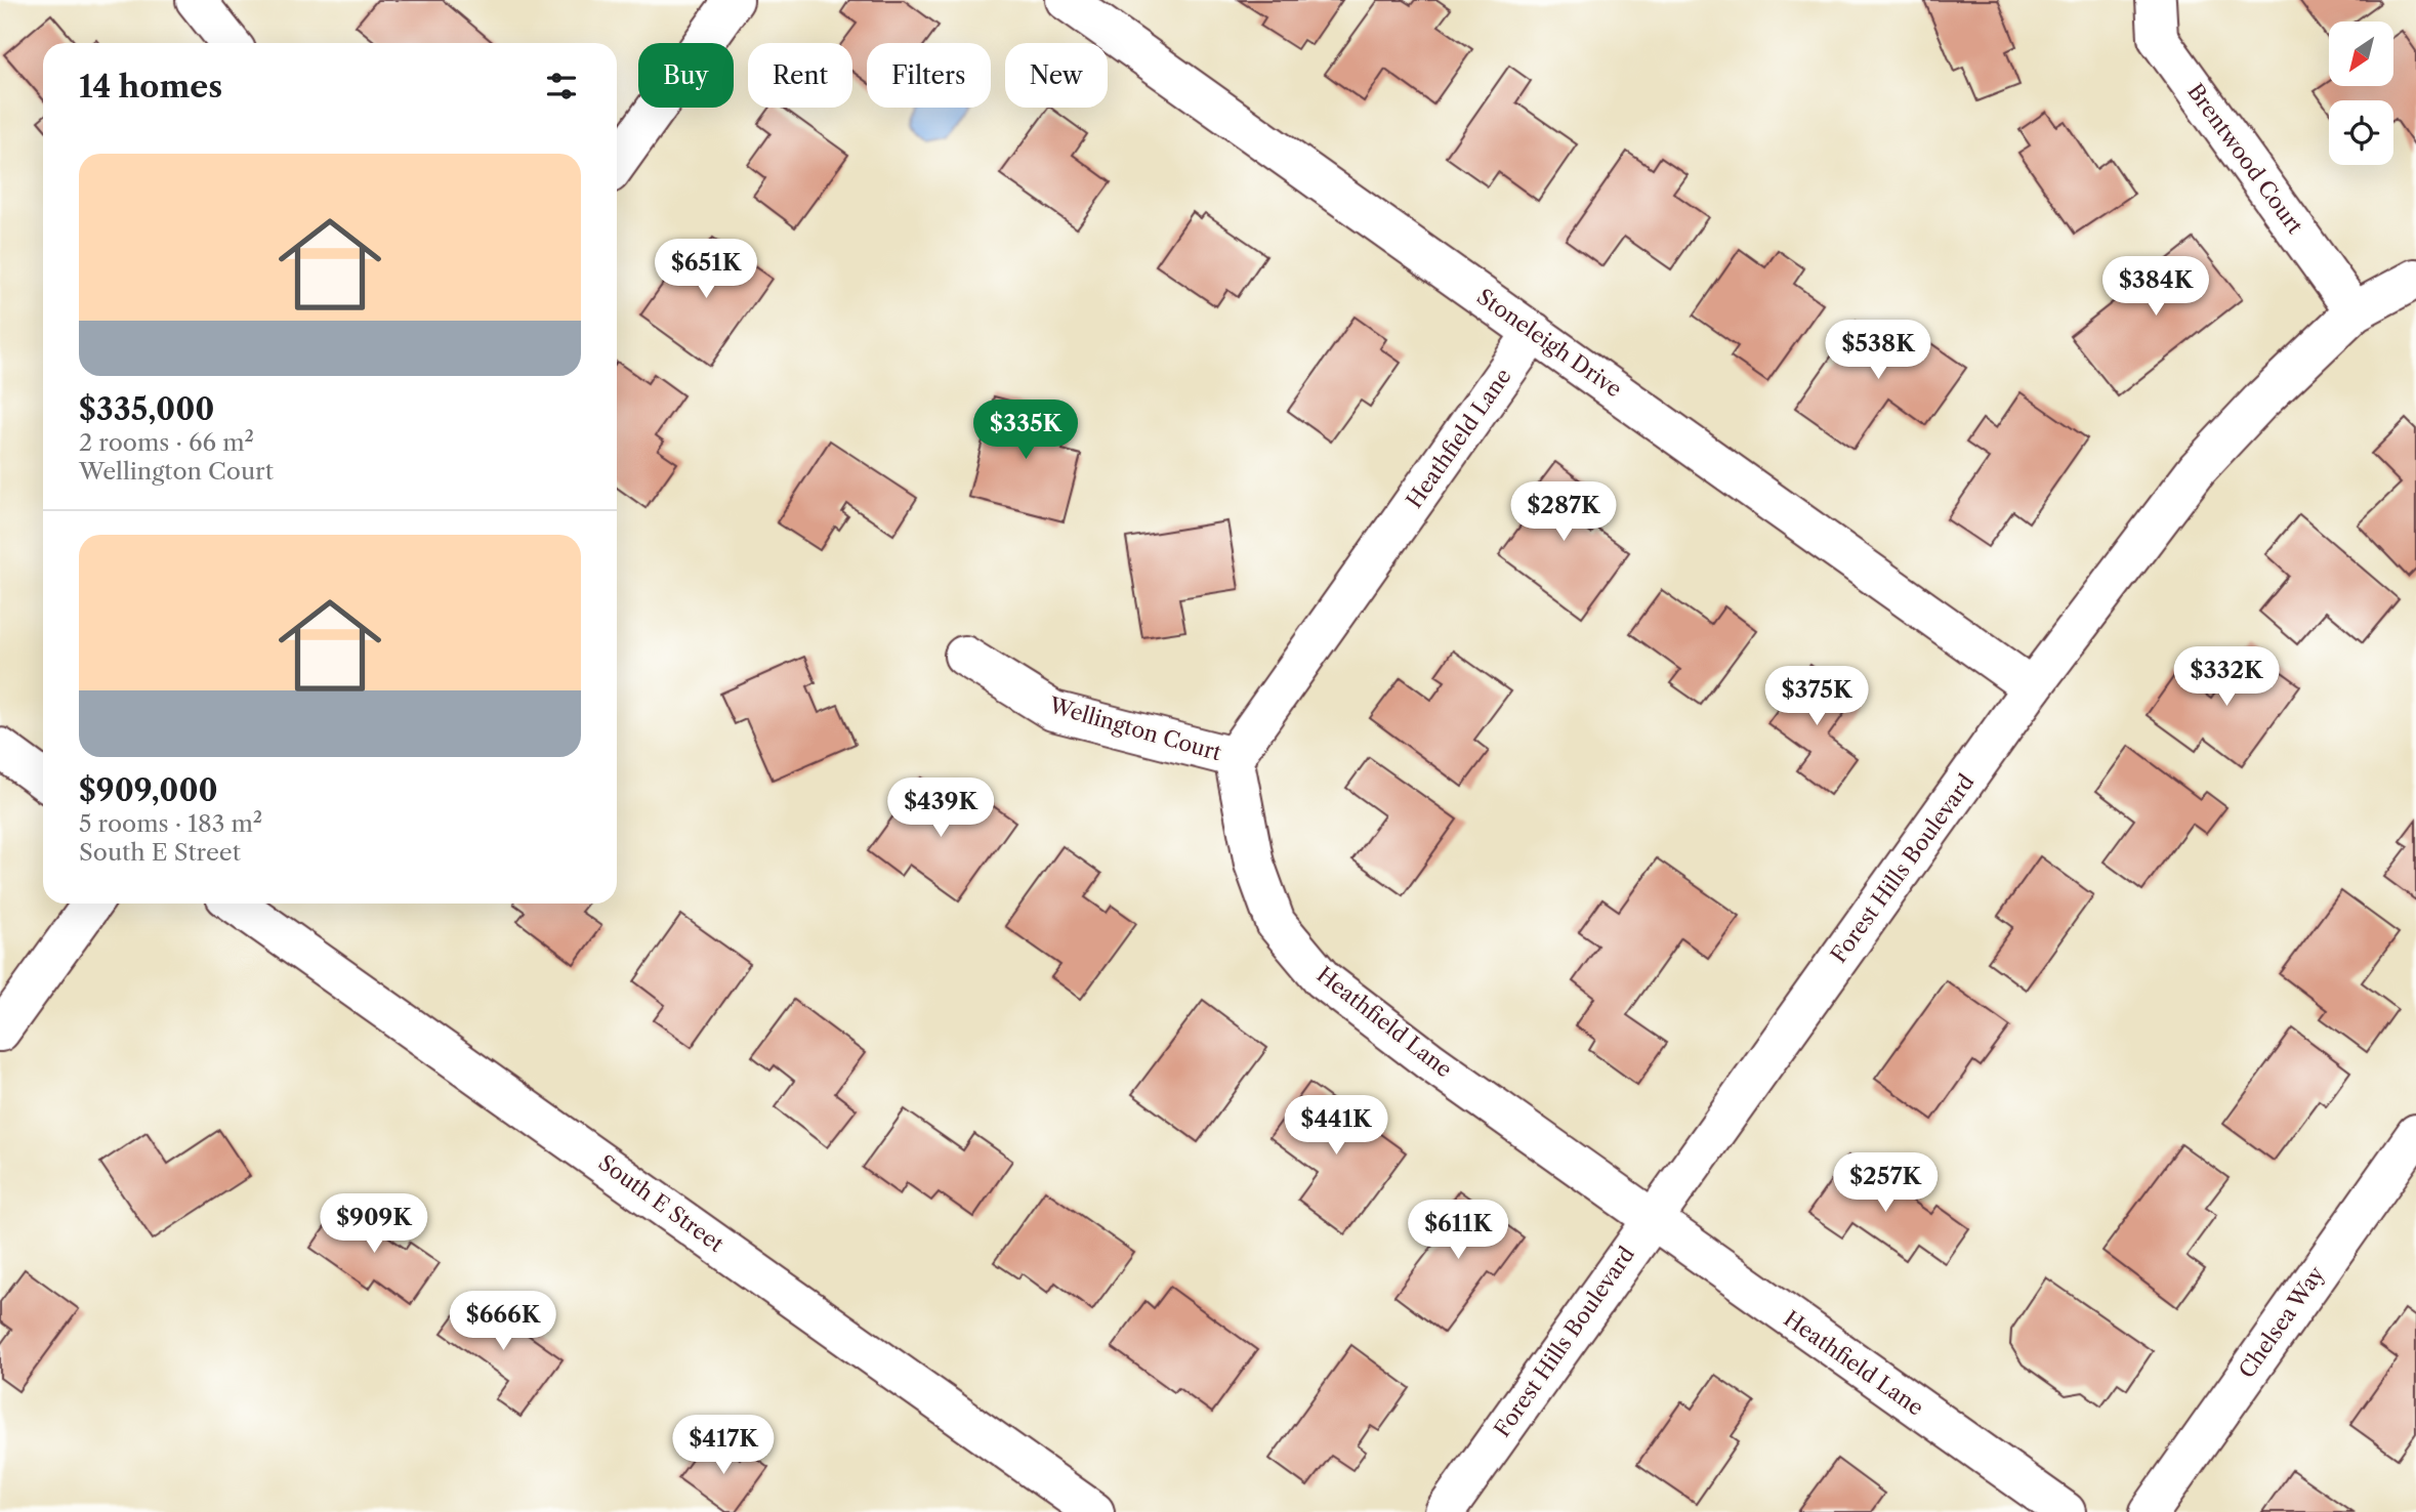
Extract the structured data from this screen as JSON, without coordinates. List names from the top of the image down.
{
  "streets": {
    "street": [
      "Brentwood Court",
      "Stoneleigh Drive",
      "Heathfield Lane",
      "Wellington Court",
      "Forest Hills Boulevard",
      "South E Street",
      "Chelsea Way"
    ]
  },
  "crossings": [
    ["Brentwood Court", "Forest Hills Boulevard"],
    ["Stoneleigh Drive", "Heathfield Lane"],
    ["Stoneleigh Drive", "Forest Hills Boulevard"],
    ["Heathfield Lane", "Wellington Court"],
    ["Heathfield Lane", "Forest Hills Boulevard"]
  ],
  "north": "bottom left",
  "page": {
    "chip": [
      "Buy",
      "Rent",
      "Filters",
      "New"
    ],
    "heading": "14 homes",
    "list": [
      {
        "name": "$335,000",
        "note": "2 rooms · 66 m² · Wellington Court"
      },
      {
        "name": "$909,000",
        "note": "5 rooms · 183 m² · South E Street"
      }
    ],
    "price": [
      "$651K",
      "$384K",
      "$538K",
      "$335K",
      "$287K",
      "$332K",
      "$375K",
      "$439K",
      "$441K",
      "$257K",
      "$909K",
      "$611K",
      "$666K",
      "$417K"
    ]
  }
}
